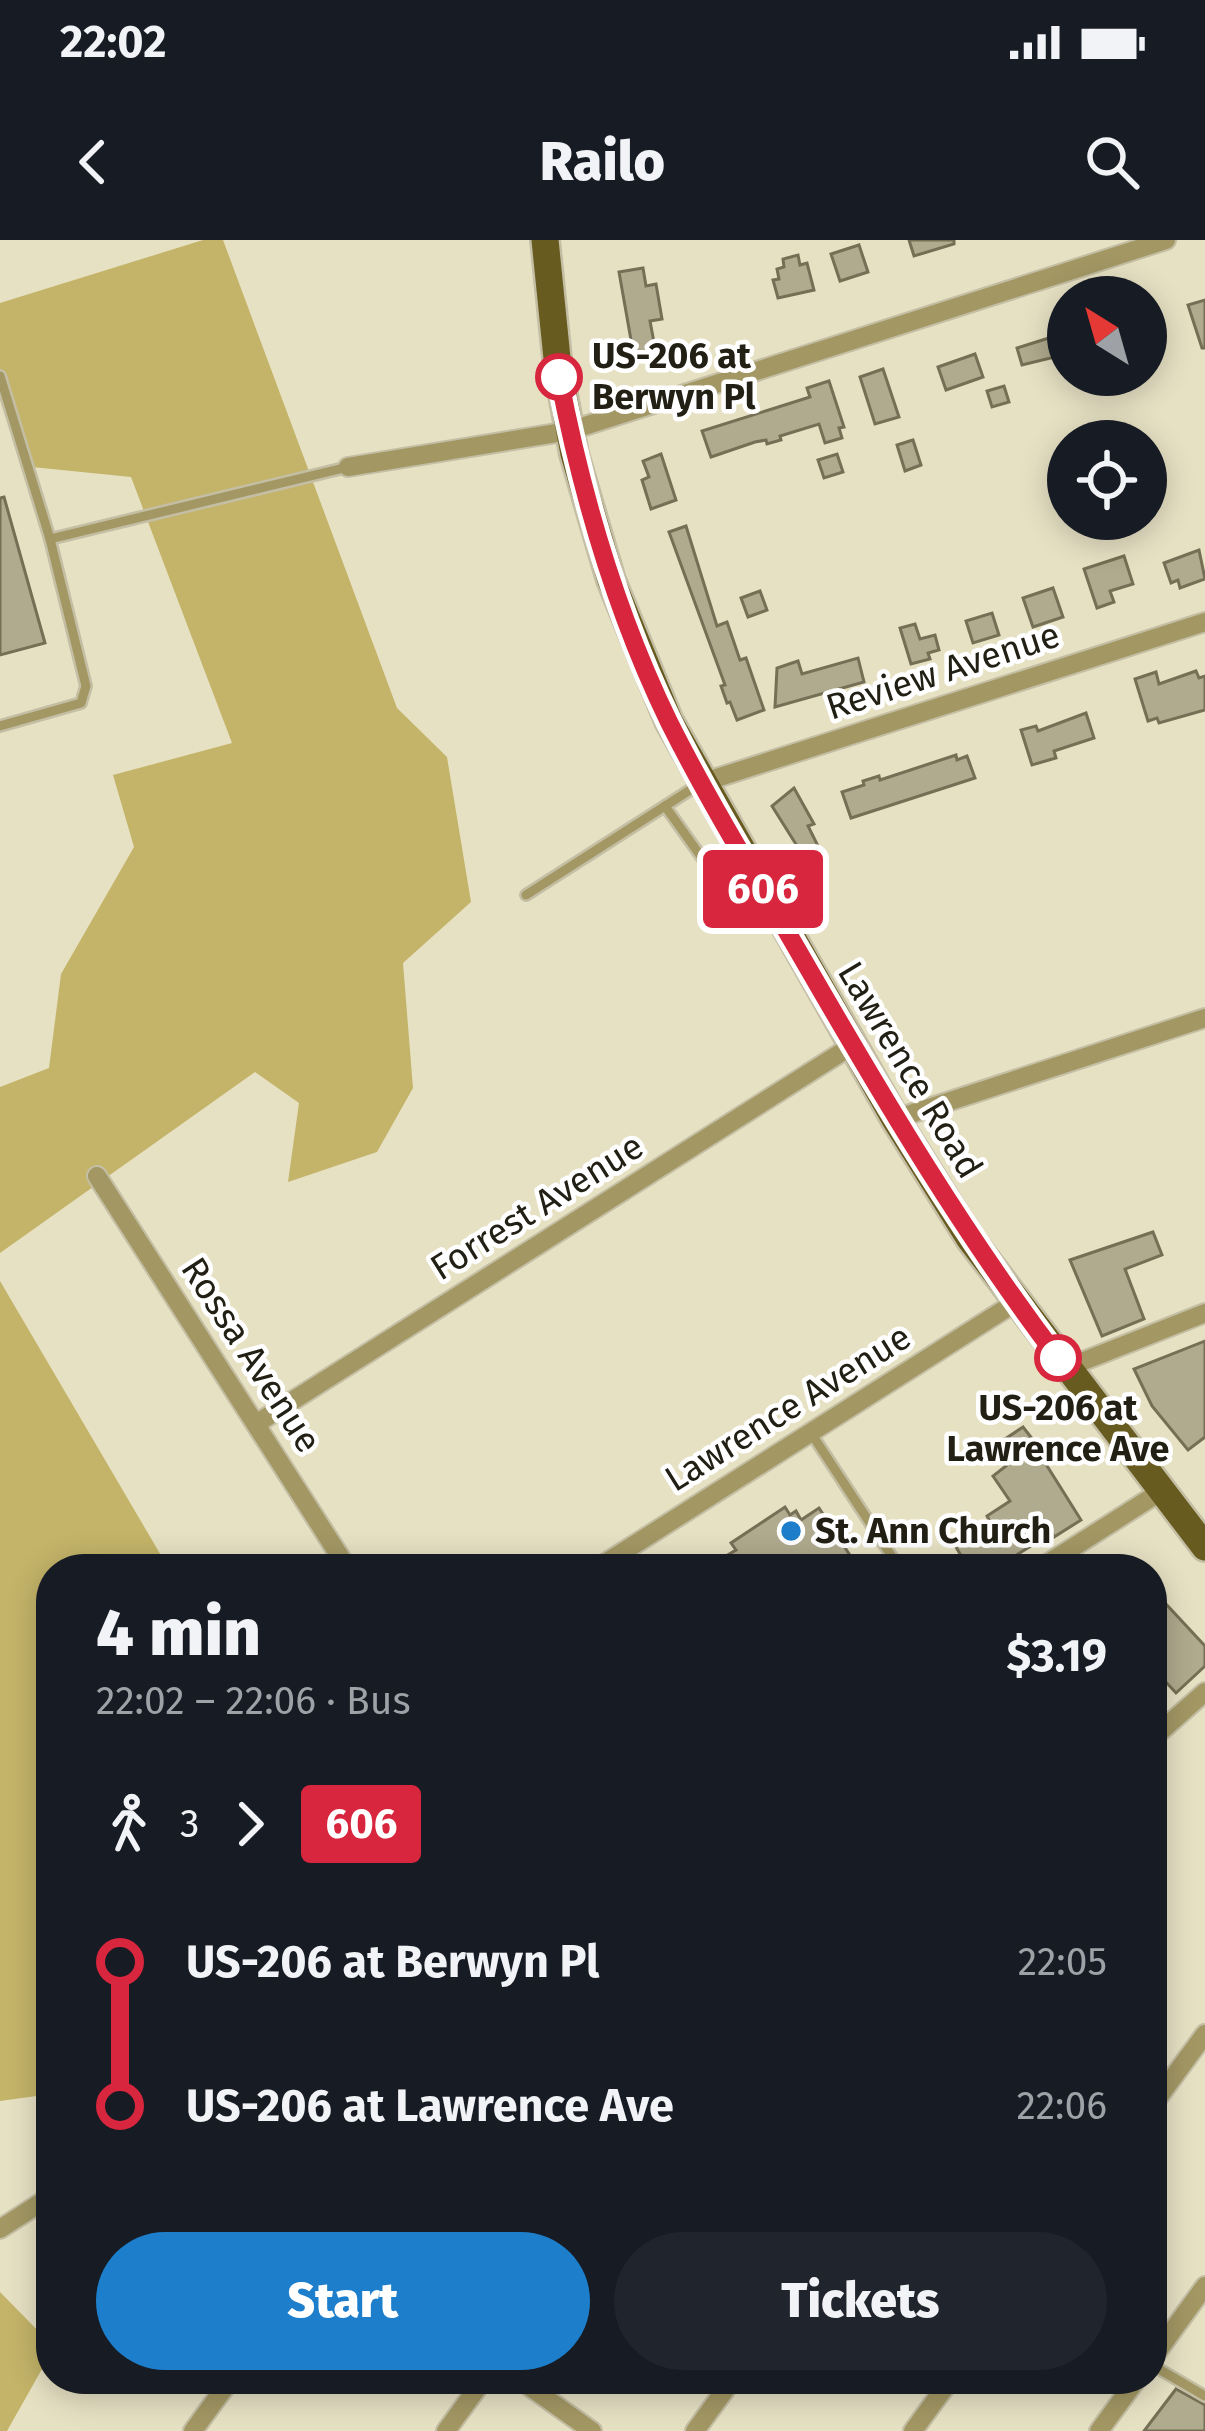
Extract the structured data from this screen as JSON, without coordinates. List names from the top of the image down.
{
  "streets": {
    "main road": ["Lawrence Road"],
    "street": [
      "Review Avenue",
      "Forrest Avenue",
      "Rossa Avenue",
      "Lawrence Avenue"
    ]
  },
  "crossings": [
    ["Review Avenue", "Lawrence Road"],
    ["Lawrence Road", "Forrest Avenue"],
    ["Lawrence Road", "Lawrence Avenue"],
    ["Forrest Avenue", "Rossa Avenue"]
  ],
  "places": ["US-206 at Berwyn Pl", "US-206 at Lawrence Ave", "St. Ann Church"],
  "lines": ["bus line 606"],
  "north": "top left",
  "page": {
    "status": "22:02",
    "header": "Railo",
    "on_map": "606",
    "heading": ["4 min", "22:02 – 22:06 · Bus", "$3.19"],
    "legs": ["3", "606"],
    "list": [
      {
        "name": "US-206 at Berwyn Pl",
        "value": "22:05"
      },
      {
        "name": "US-206 at Lawrence Ave",
        "value": "22:06"
      }
    ],
    "buttons": ["Start", "Tickets"]
  }
}
